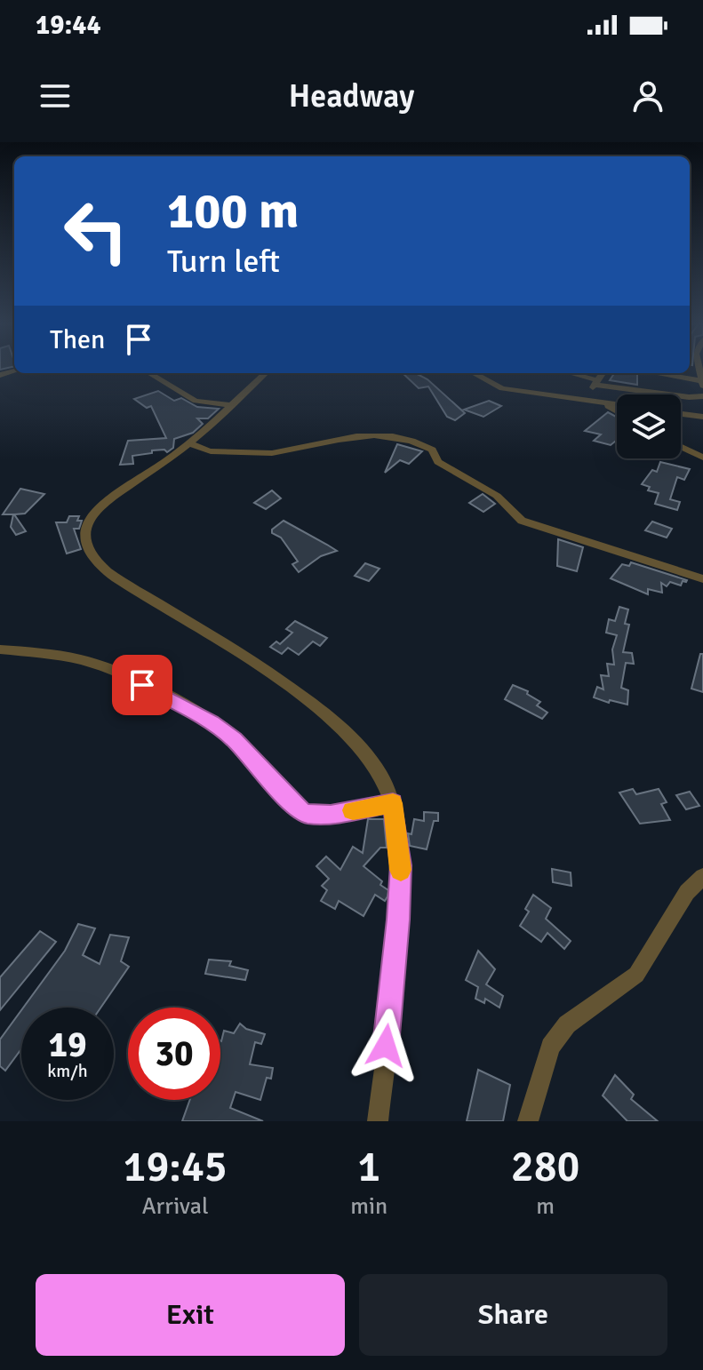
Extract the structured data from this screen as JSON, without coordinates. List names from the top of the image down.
{
  "page": {
    "status": "19:44",
    "header": "Headway",
    "turn": ["100 m", "Turn left"],
    "then": "Then",
    "speed": "19 km/h",
    "limit": "30",
    "eta": [
      "19:45",
      "Arrival",
      "1",
      "min",
      "280",
      "m"
    ],
    "buttons": ["Exit", "Share"]
  }
}
